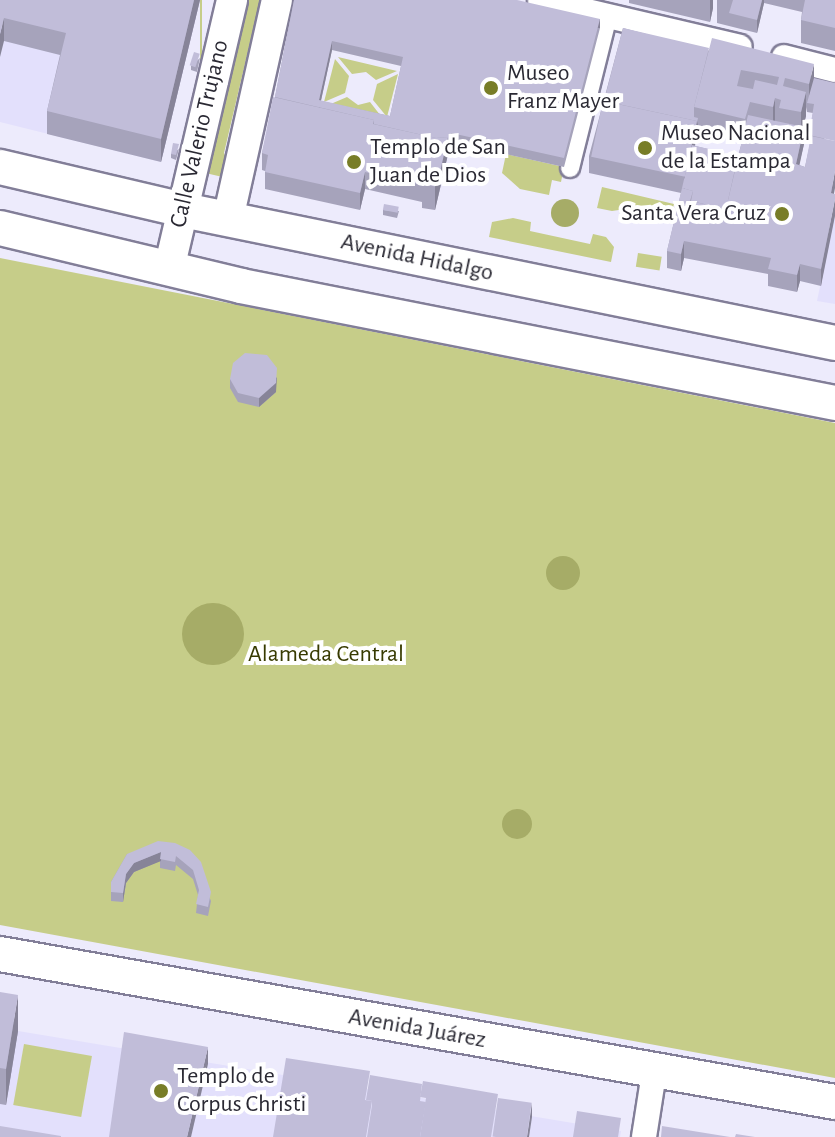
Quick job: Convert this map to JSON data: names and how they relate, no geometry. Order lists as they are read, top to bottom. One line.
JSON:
{"streets":{"main road":["Avenida Hidalgo","Avenida Juárez"],"street":["Calle Valerio Trujano"]},"crossings":[["Calle Valerio Trujano","Avenida Hidalgo"]],"parks":["Alameda Central"],"places":["Museo Franz Mayer","Museo Nacional de la Estampa","Templo de San Juan de Dios","Santa Vera Cruz","Templo de Corpus Christi"]}
